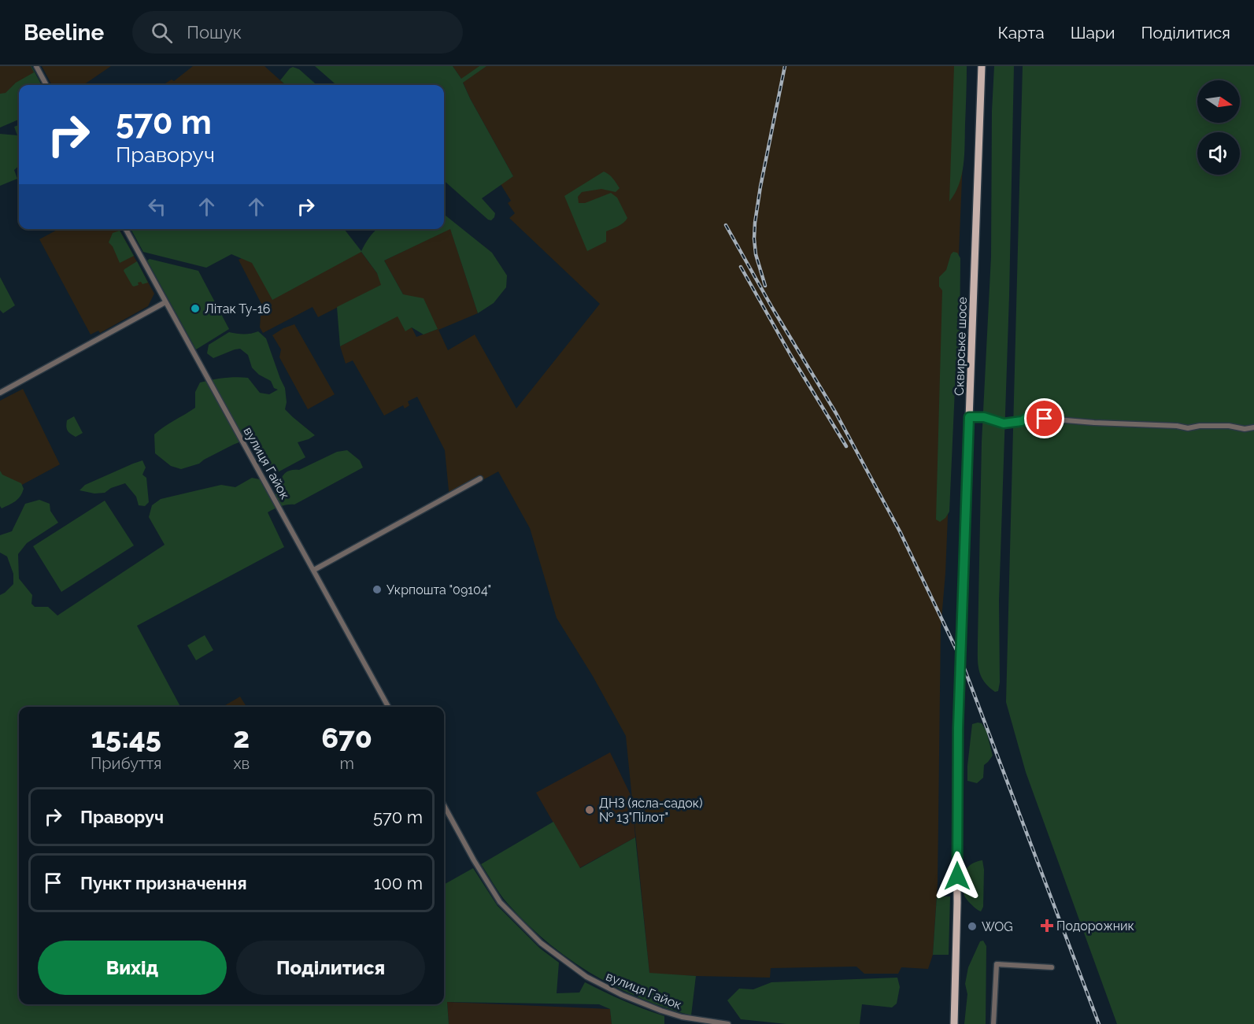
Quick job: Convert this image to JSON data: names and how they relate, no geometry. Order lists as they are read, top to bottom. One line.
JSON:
{"streets":{"main road":["Сквирське шосе"],"street":["вулиця Гайок"]},"places":{"other":["Літак Ту-16","Укрпошта \"09104\"","ДНЗ (ясла-садок) № 13\"Пілот\"","WOG"],"health":["Подорожник"]},"north":"right","page":{"header":"Beeline","search":"Пошук","nav":["Карта","Шари","Поділитися"],"turn":["570 m","Праворуч"],"eta":["15:45","Прибуття","2","хв","670","m"],"list":[{"name":"Праворуч","value":"570 m"},{"name":"Пункт призначення","value":"100 m"}],"buttons":["Вихід","Поділитися"]}}
